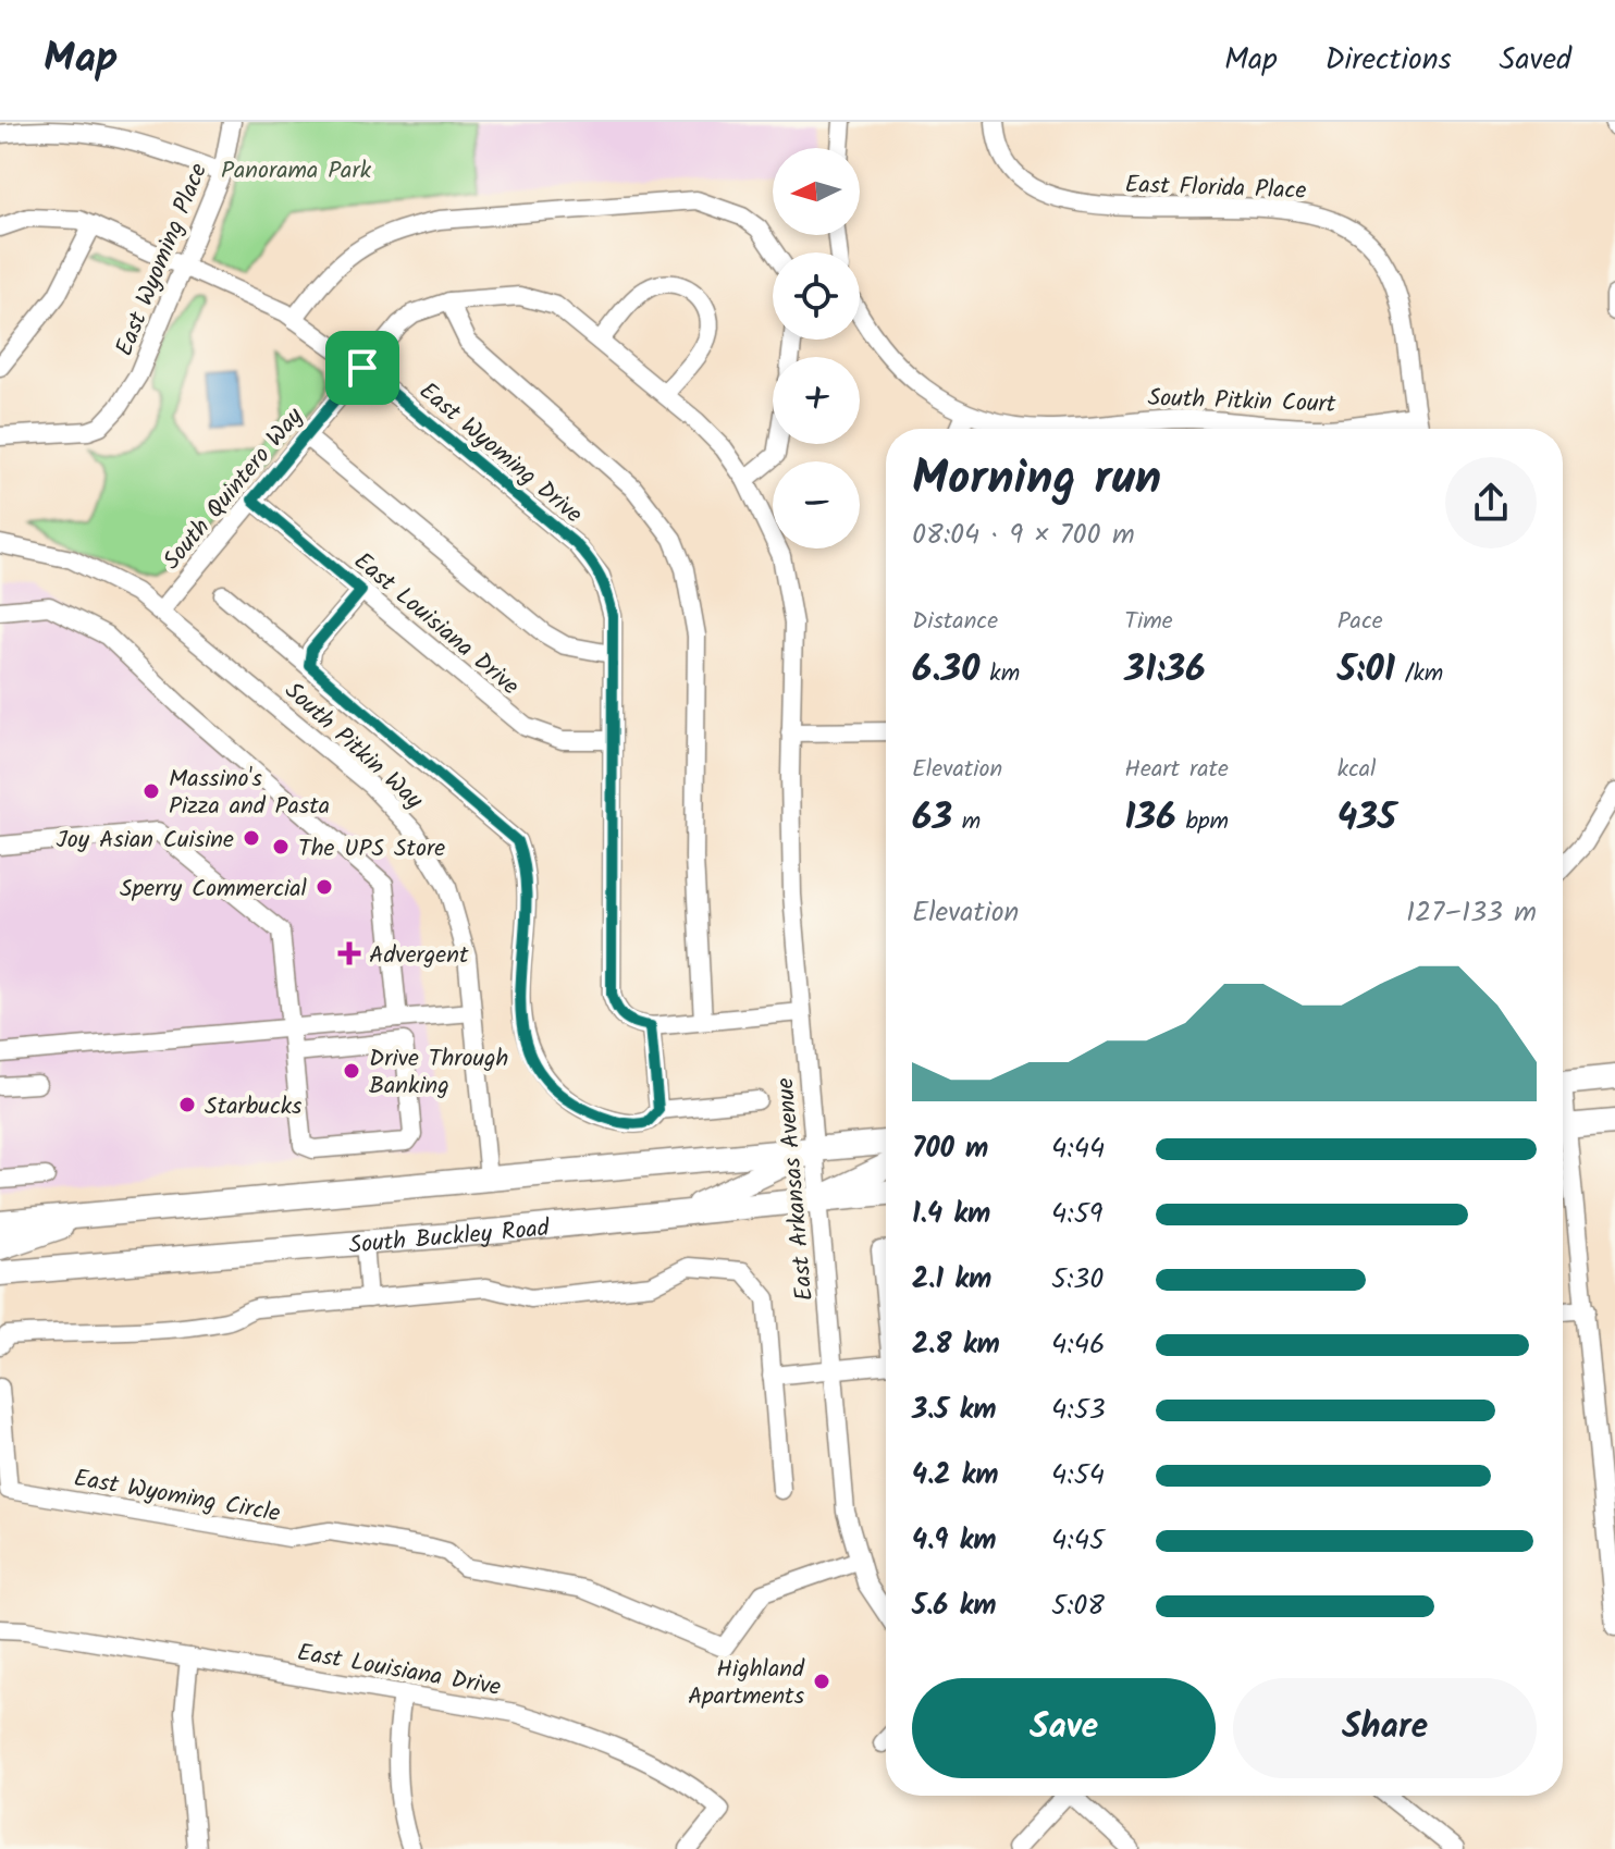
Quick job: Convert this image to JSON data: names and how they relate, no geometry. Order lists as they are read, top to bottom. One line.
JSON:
{"streets":{"main road":["South Buckley Road"],"street":["East Florida Place","East Wyoming Place","South Pitkin Court","East Wyoming Drive","South Quintero Way","East Louisiana Drive","South Pitkin Way","East Arkansas Avenue","East Wyoming Circle"]},"crossings":[["East Florida Place","South Pitkin Court"],["East Wyoming Place","East Wyoming Drive"],["East Wyoming Drive","South Quintero Way"],["East Wyoming Drive","East Louisiana Drive"],["South Quintero Way","East Louisiana Drive"],["South Quintero Way","South Pitkin Way"],["South Quintero Way","East Arkansas Avenue"],["East Arkansas Avenue","South Buckley Road"],["East Arkansas Avenue","East Wyoming Circle"]],"parks":["Panorama Park"],"places":{"other":["Massino's Pizza and Pasta","Joy Asian Cuisine","The UPS Store","Sperry Commercial","Drive Through Banking","Starbucks","Highland Apartments"],"health":["Advergent"]},"north":"left","page":{"header":"Map","nav":["Map","Directions","Saved"],"map_buttons":["+","−"],"heading":["Morning run","08:04 · 9 × 700 m"],"stats":[["Distance","6.30 km"],["Time","31:36"],["Pace","5:01 /km"],["Elevation","63 m"],["Heart rate","136 bpm"],["kcal","435"]],"chart":["Elevation","127–133 m"],"list":[{"name":"700 m","note":"4:44"},{"name":"1.4 km","note":"4:59"},{"name":"2.1 km","note":"5:30"},{"name":"2.8 km","note":"4:46"},{"name":"3.5 km","note":"4:53"},{"name":"4.2 km","note":"4:54"},{"name":"4.9 km","note":"4:45"},{"name":"5.6 km","note":"5:08"}],"buttons":["Save","Share"]}}
